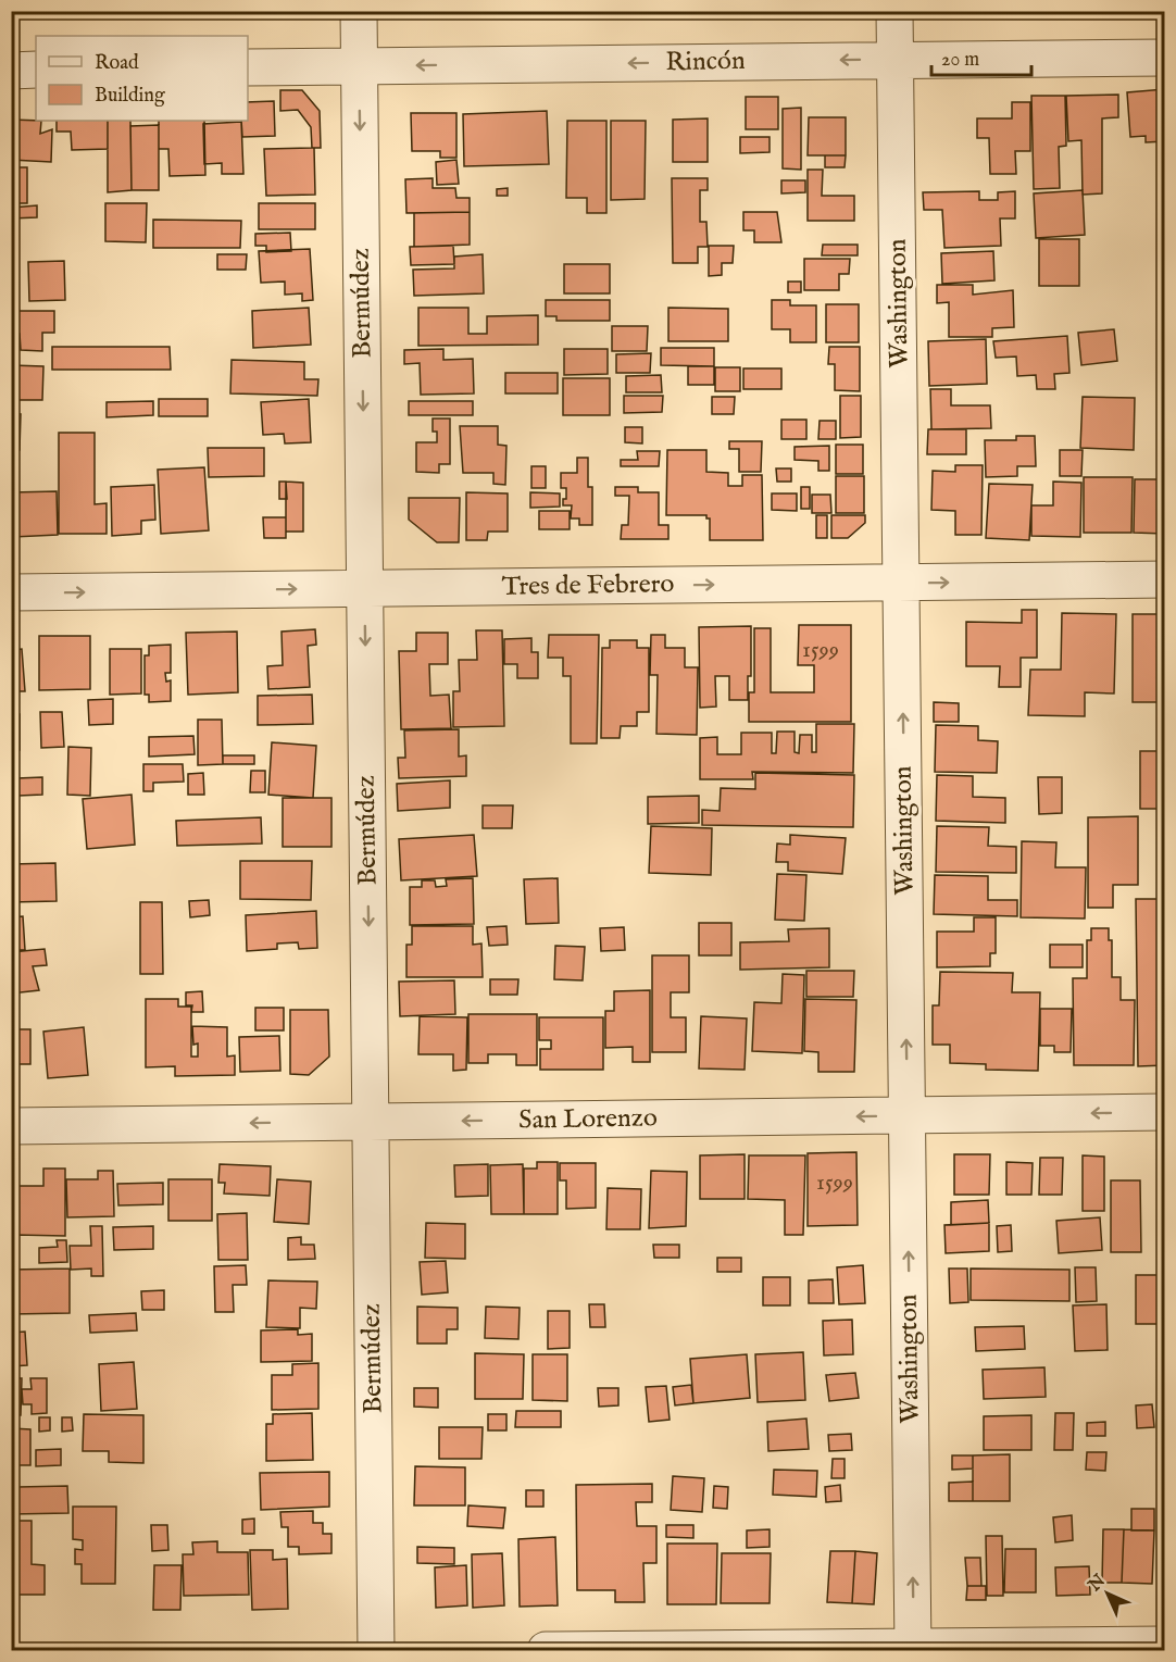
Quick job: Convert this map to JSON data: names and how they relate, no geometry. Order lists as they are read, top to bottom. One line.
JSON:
{"streets":{"street":["Rincón","Bermúdez","Washington","Tres de Febrero","San Lorenzo"]},"crossings":[["Rincón","Bermúdez"],["Rincón","Washington"],["Bermúdez","Tres de Febrero"],["Bermúdez","San Lorenzo"],["Washington","Tres de Febrero"],["Washington","San Lorenzo"]],"one_way":["Rincón","Bermúdez","Washington","Tres de Febrero","San Lorenzo"],"house_numbers":["1599","1599"],"legend":["Road","Building"],"scale_bar":"20 m","north":"top left"}
